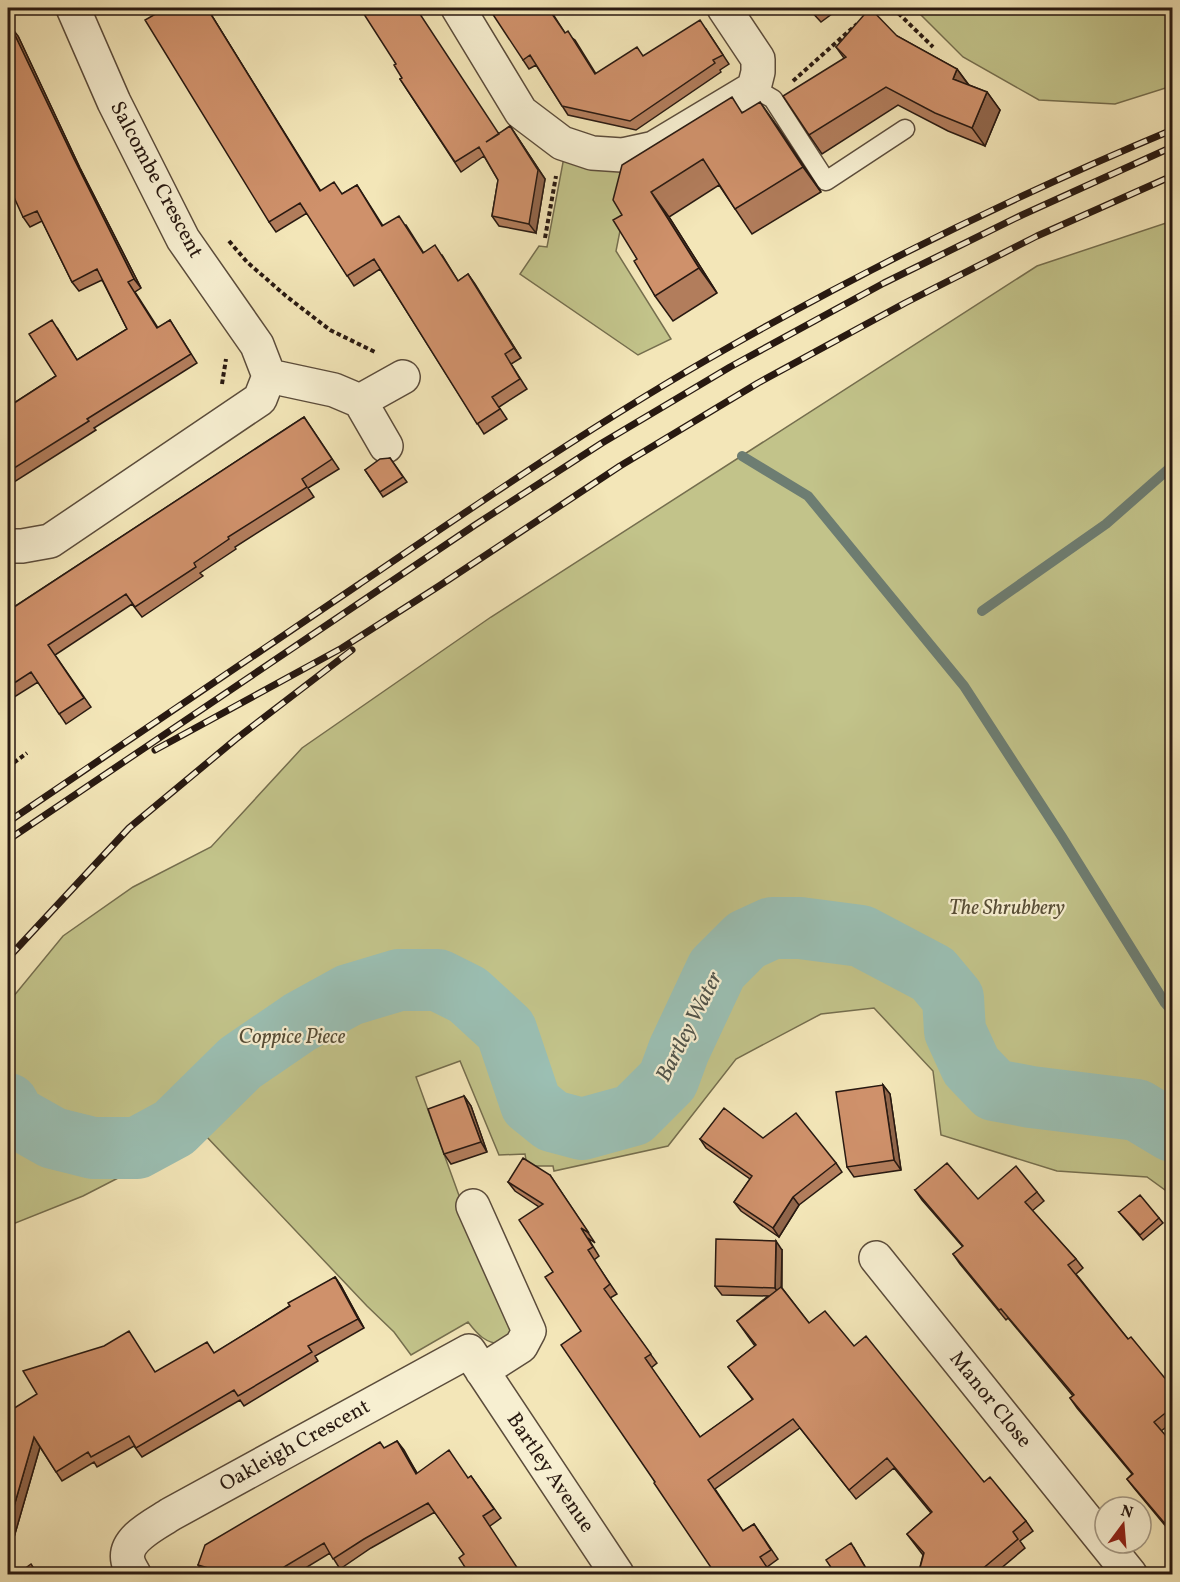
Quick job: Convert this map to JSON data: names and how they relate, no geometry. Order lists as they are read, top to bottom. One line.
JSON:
{"streets":{"street":["Salcombe Crescent","Manor Close","Oakleigh Crescent","Bartley Avenue"]},"crossings":[["Oakleigh Crescent","Bartley Avenue"]],"water":["Bartley Water"],"parks":["The Shrubbery","Coppice Piece"],"north":"top"}
